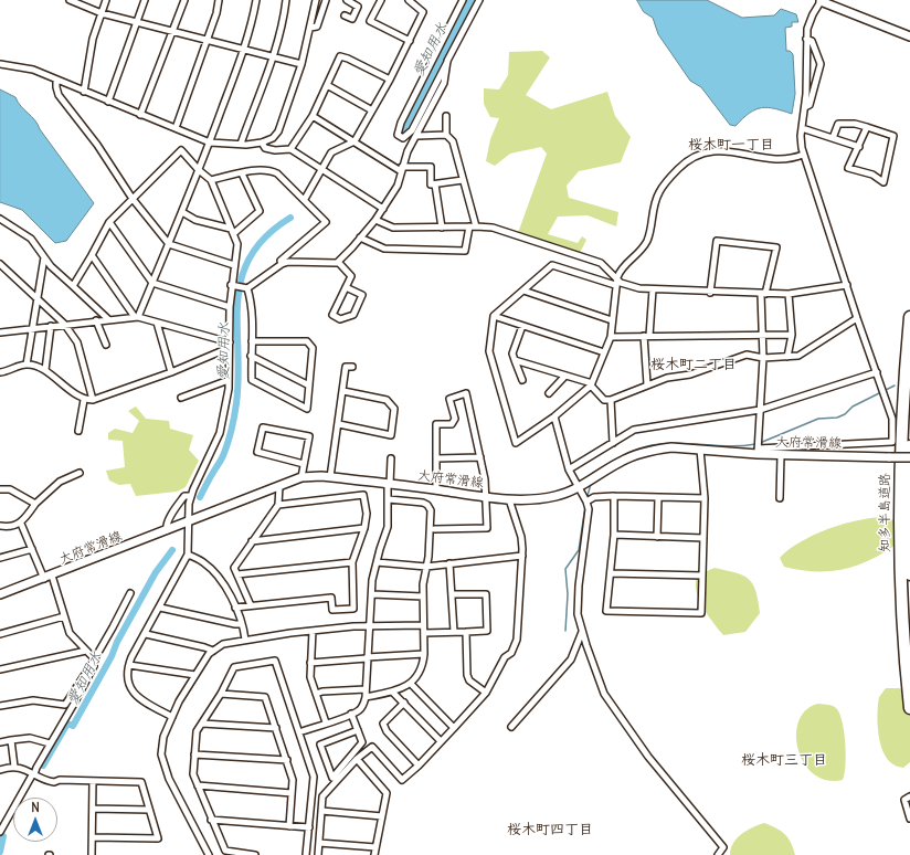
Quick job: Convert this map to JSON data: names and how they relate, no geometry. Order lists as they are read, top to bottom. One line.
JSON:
{"streets":{"highway":["知多半島道路"],"main road":["大府常滑線"]},"districts":["桜木町一丁目","桜木町二丁目","桜木町三丁目","桜木町四丁目"],"water":["愛知用水"],"north":"top"}
